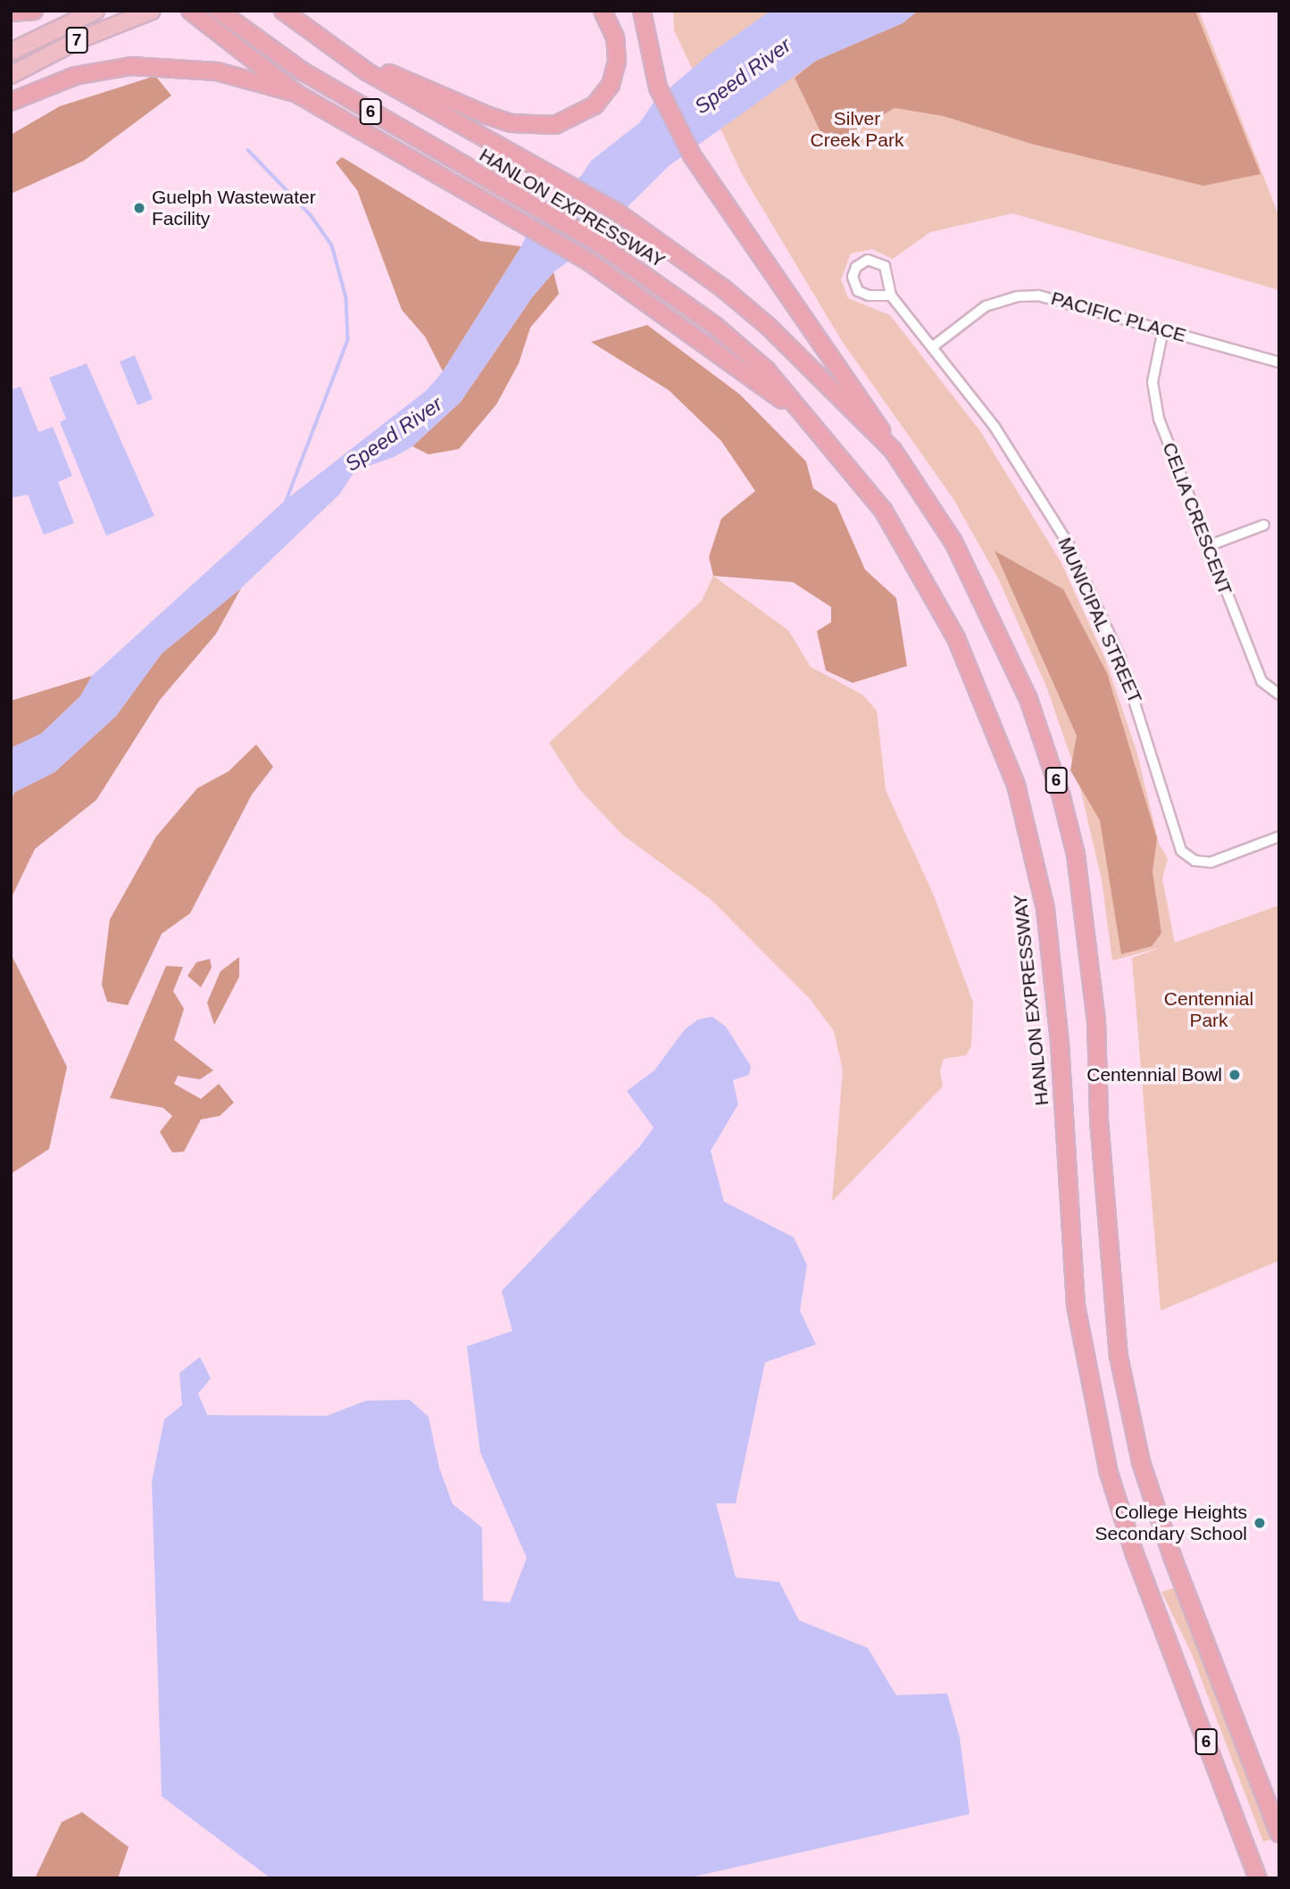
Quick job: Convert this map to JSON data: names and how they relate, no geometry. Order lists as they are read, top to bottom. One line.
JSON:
{"streets":{"highway":["6","HANLON EXPRESSWAY"],"main road":["7"],"street":["PACIFIC PLACE","CELIA CRESCENT","MUNICIPAL STREET"]},"crossings":[["PACIFIC PLACE","CELIA CRESCENT"],["PACIFIC PLACE","MUNICIPAL STREET"]],"water":["Speed River"],"parks":["Silver Creek Park","Centennial Park"],"places":["Guelph Wastewater Facility","Centennial Bowl","College Heights Secondary School"]}
